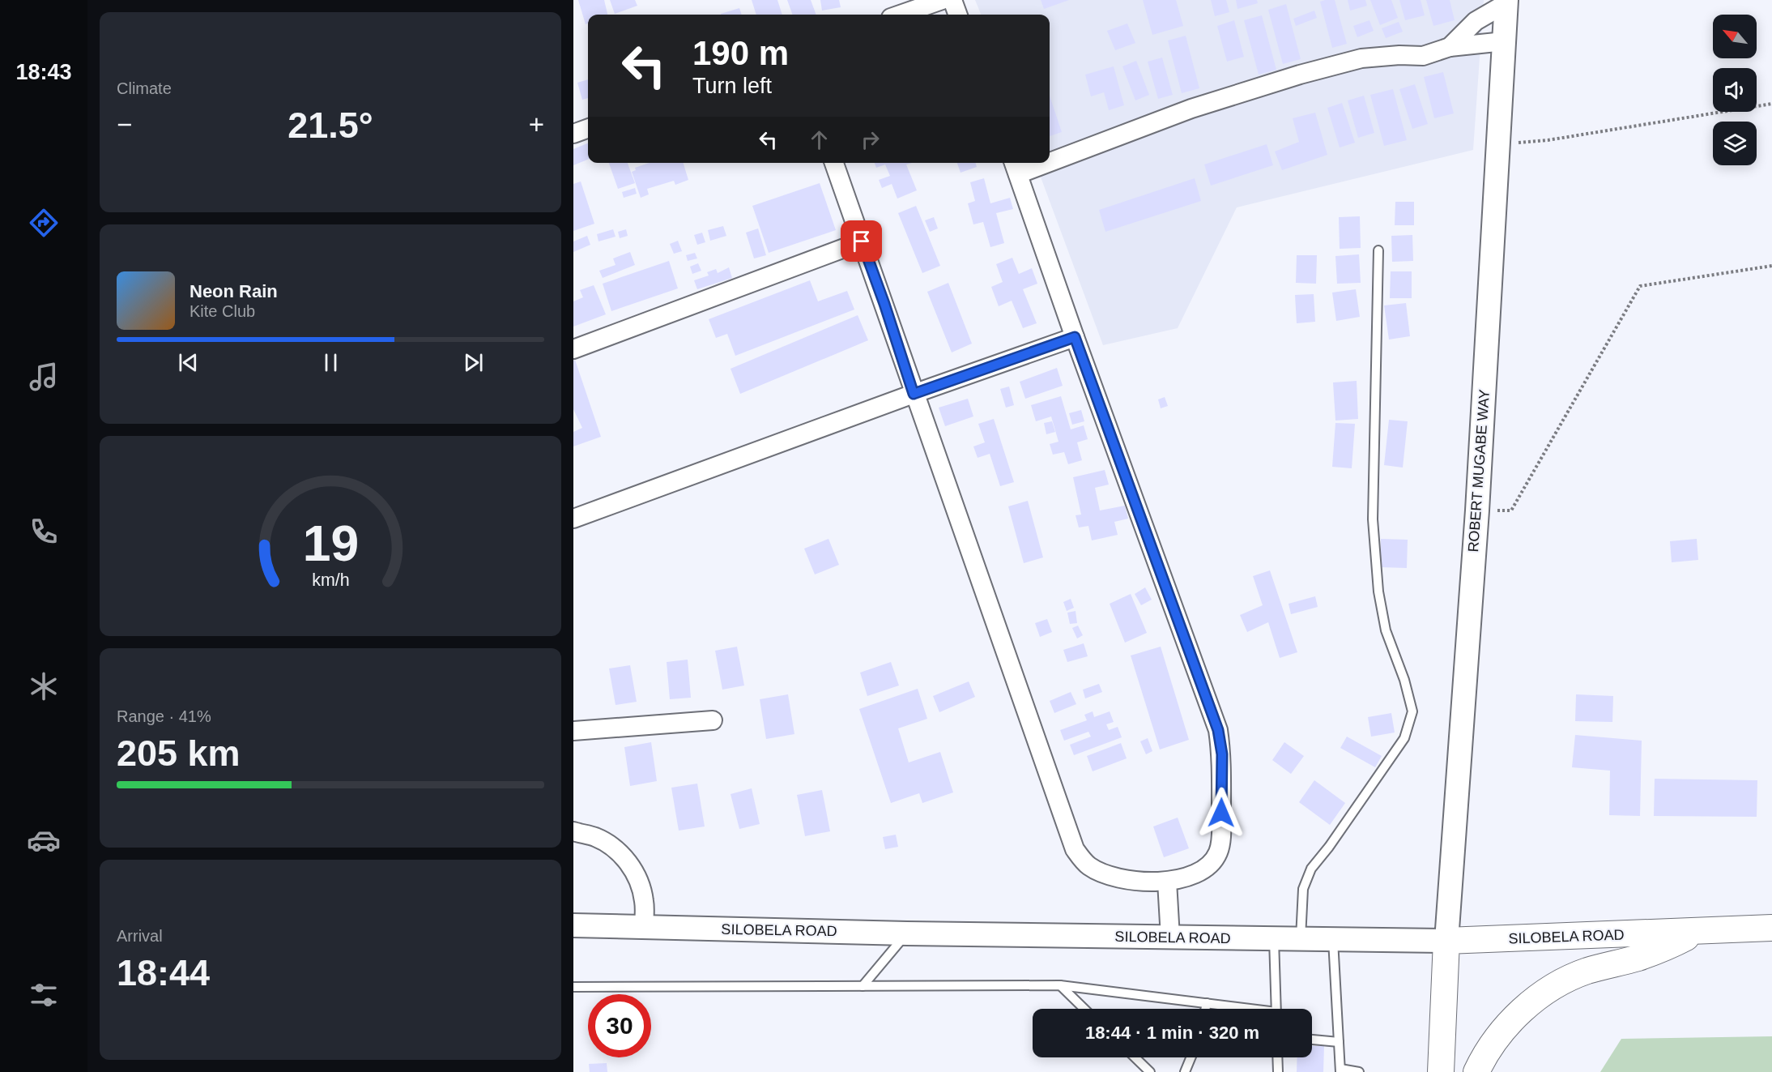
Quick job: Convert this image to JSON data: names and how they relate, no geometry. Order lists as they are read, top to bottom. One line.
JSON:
{"streets":{"main road":["SILOBELA ROAD"],"street":["ROBERT MUGABE WAY"]},"crossings":[["ROBERT MUGABE WAY","SILOBELA ROAD"]],"north":"top left","page":{"tabs":"18:43","tile":["Climate",["Range · 41%","205 km"],["Arrival","18:44"]],"turn":["190 m","Turn left"],"heat":["−","21.5°","+"],"song":["Neon Rain","Kite Club"],"limit":"30","trip":"18:44 · 1 min · 320 m","gauge":["19","km/h"]}}
